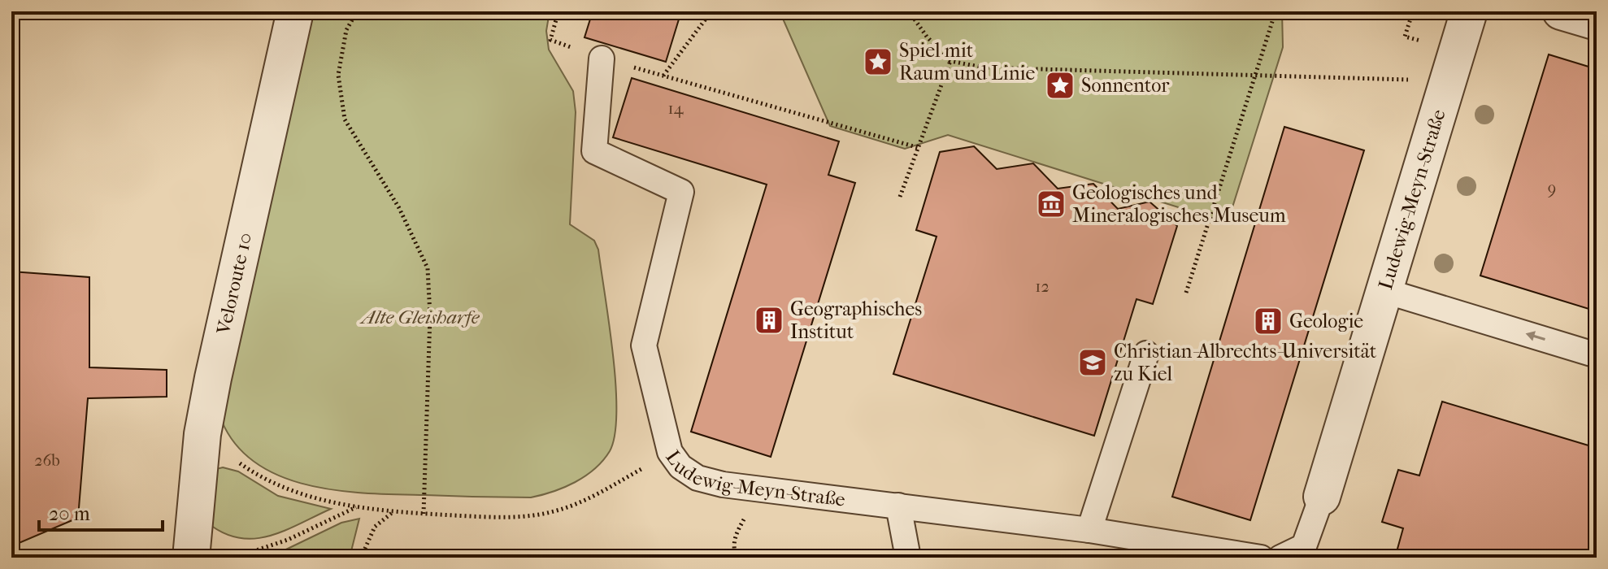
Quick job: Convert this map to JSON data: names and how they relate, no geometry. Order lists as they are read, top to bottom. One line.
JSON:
{"streets":{"street":["Ludewig-Meyn-Straße","Veloroute 10"]},"parks":["Alte Gleisharfe"],"places":{"place":["Spiel mit Raum und Linie","Sonnentor"],"museum":["Geologisches und Mineralogisches Museum"],"building":["Geographisches Institut","Geologie"],"school or university":["Christian-Albrechts-Universität zu Kiel"]},"house_numbers":["14","9","12","26b"],"scale_bar":"20 m"}
